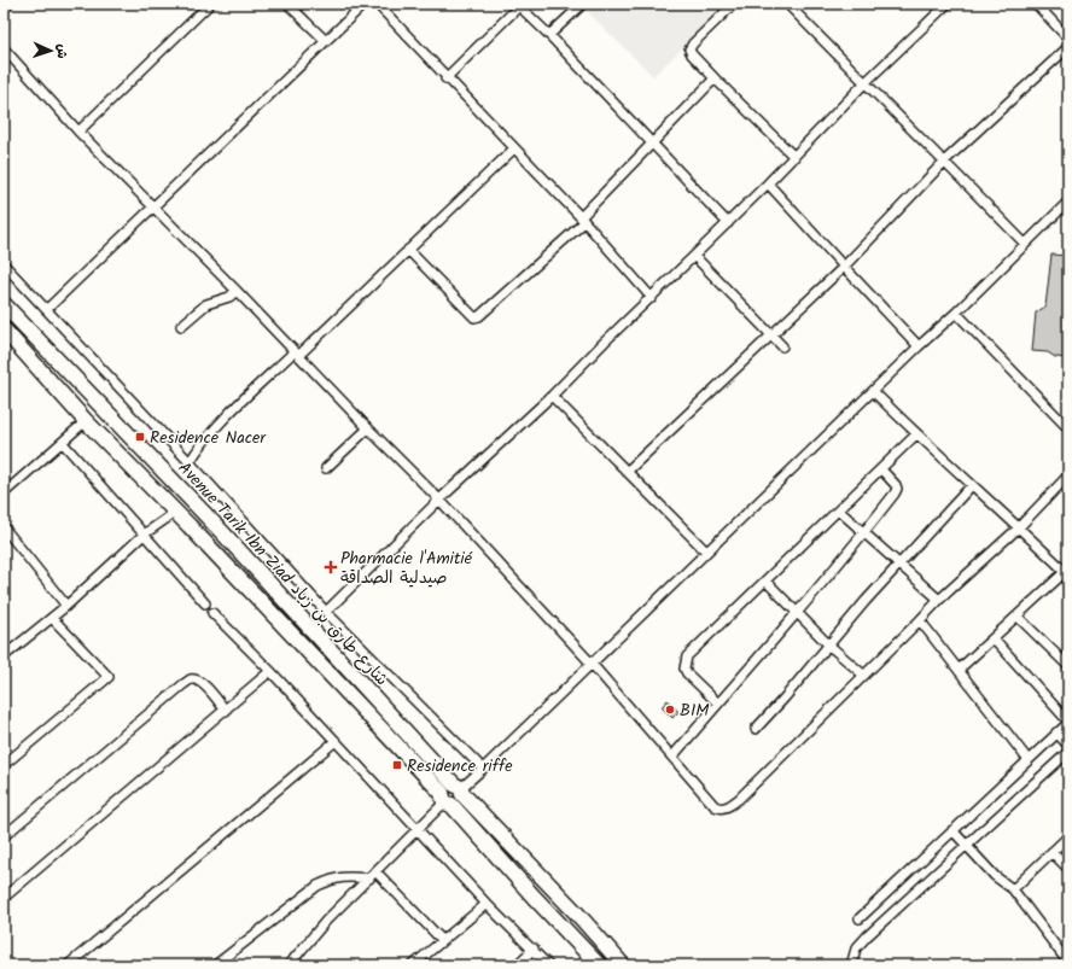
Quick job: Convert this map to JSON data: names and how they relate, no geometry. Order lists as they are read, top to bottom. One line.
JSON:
{"streets":{"main road":["Avenue Tarik Ibn Ziad شارع طارق بن زياد"]},"places":{"transit":["Residence Nacer","Residence riffe"],"health":["Pharmacie l'Amitié صيدلية الصداقة"],"other":["BIM"]},"north":"right"}
